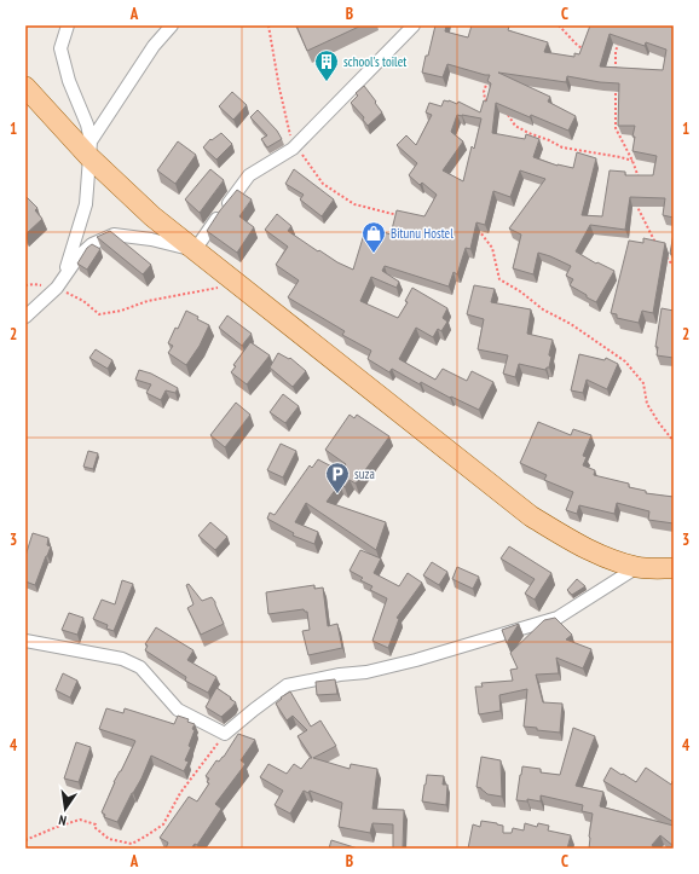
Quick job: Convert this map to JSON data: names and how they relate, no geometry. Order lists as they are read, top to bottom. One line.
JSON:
{"places":{"building":["school's toilet"],"shop":["Bitunu Hostel"],"parking":["suza"]},"north":"bottom","grid":{"columns":["A","B","C"],"rows":["1","2","3","4"]}}
